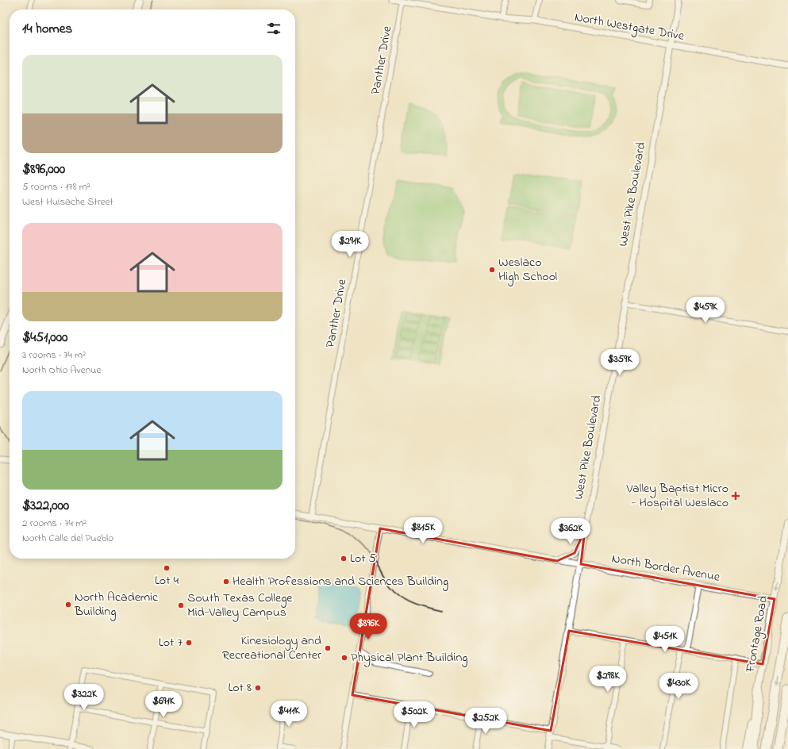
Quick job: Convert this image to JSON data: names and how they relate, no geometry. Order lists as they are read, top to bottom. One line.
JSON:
{"streets":{"main road":["Frontage Road"],"street":["North Westgate Drive","Panther Drive","West Pike Boulevard","North Border Avenue"]},"crossings":[["North Westgate Drive","Panther Drive"],["North Westgate Drive","West Pike Boulevard"],["Panther Drive","North Border Avenue"],["West Pike Boulevard","North Border Avenue"],["North Border Avenue","Frontage Road"]],"places":{"other":["Weslaco High School","Lot 5","Lot 4","Health Professions and Sciences Building","North Academic Building","South Texas College Mid-Valley Campus","Lot 7","Kinesiology and Recreational Center","Physical Plant Building","Lot 8"],"health":["Valley Baptist Micro - Hospital Weslaco"]},"page":{"heading":"14 homes","list":[{"name":"$896,000","note":"5 rooms · 178 m² · West Huisache Street"},{"name":"$451,000","note":"3 rooms · 74 m² · North Ohio Avenue"},{"name":"$322,000","note":"2 rooms · 74 m² · North Calle del Pueblo"}],"price":["$291K","$459K","$359K","$815K","$362K","$896K","$451K","$298K","$430K","$322K","$691K","$411K","$502K","$252K"]}}
